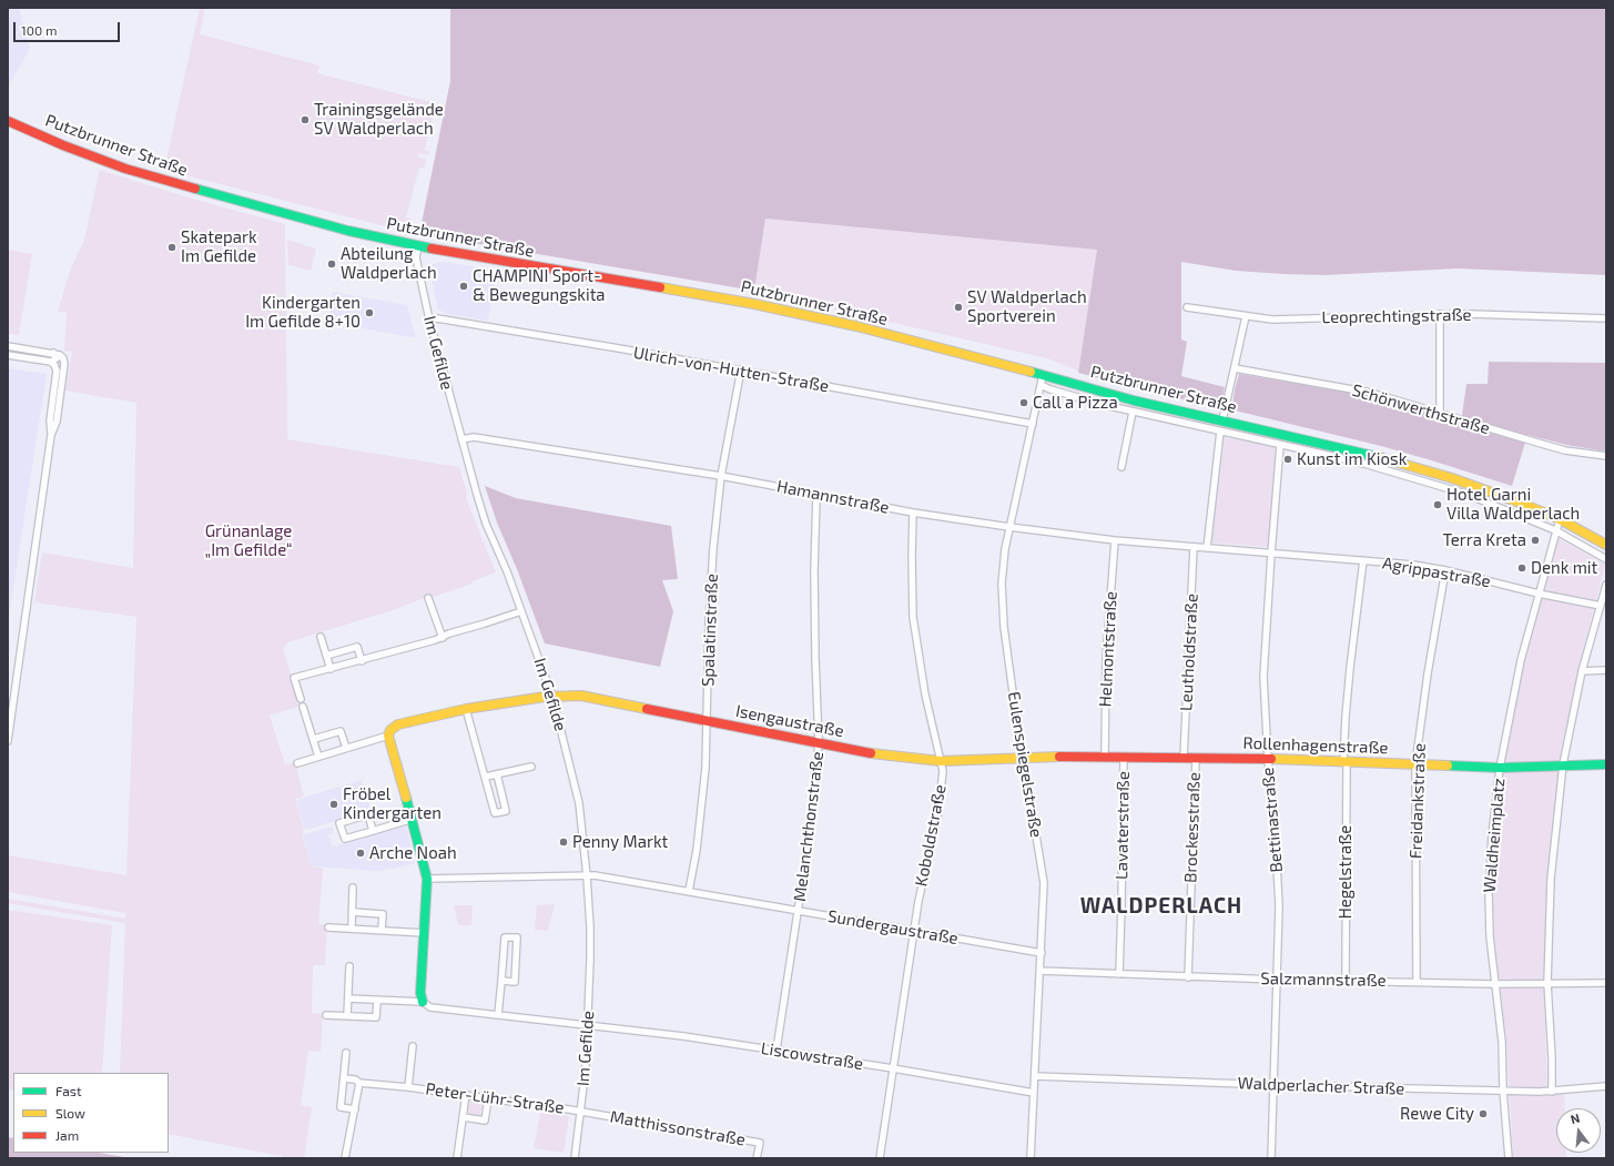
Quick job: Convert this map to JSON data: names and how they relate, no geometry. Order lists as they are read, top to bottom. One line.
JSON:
{"streets":{"main road":["Putzbrunner Straße","Isengaustraße","Rollenhagenstraße"],"street":["Leoprechtingstraße","Im Gefilde","Ulrich-von-Hutten-Straße","Schönwerthstraße","Hamannstraße","Agrippastraße","Spalatinstraße","Helmontstraße","Leutholdstraße","Eulenspiegelstraße","Freidankstraße","Bettinastraße","Lavaterstraße","Melanchthonstraße","Brockesstraße","Koboldstraße","Waldheimplatz","Hegelstraße","Sundergaustraße","Salzmannstraße","Liscowstraße","Waldperlacher Straße","Peter-Lühr-Straße","Matthissonstraße"]},"crossings":[["Putzbrunner Straße","Im Gefilde"],["Putzbrunner Straße","Eulenspiegelstraße"],["Putzbrunner Straße","Bettinastraße"],["Putzbrunner Straße","Waldheimplatz"],["Im Gefilde","Ulrich-von-Hutten-Straße"],["Im Gefilde","Hamannstraße"],["Im Gefilde","Isengaustraße"],["Im Gefilde","Sundergaustraße"],["Im Gefilde","Liscowstraße"],["Im Gefilde","Peter-Lühr-Straße"],["Im Gefilde","Matthissonstraße"],["Ulrich-von-Hutten-Straße","Spalatinstraße"],["Ulrich-von-Hutten-Straße","Eulenspiegelstraße"],["Hamannstraße","Agrippastraße"],["Hamannstraße","Spalatinstraße"],["Hamannstraße","Helmontstraße"],["Hamannstraße","Leutholdstraße"],["Hamannstraße","Eulenspiegelstraße"],["Hamannstraße","Melanchthonstraße"],["Hamannstraße","Koboldstraße"],["Agrippastraße","Freidankstraße"],["Agrippastraße","Bettinastraße"],["Agrippastraße","Waldheimplatz"],["Agrippastraße","Hegelstraße"],["Spalatinstraße","Isengaustraße"],["Spalatinstraße","Sundergaustraße"],["Helmontstraße","Rollenhagenstraße"],["Leutholdstraße","Rollenhagenstraße"],["Isengaustraße","Rollenhagenstraße"],["Isengaustraße","Eulenspiegelstraße"],["Isengaustraße","Melanchthonstraße"],["Isengaustraße","Koboldstraße"],["Rollenhagenstraße","Eulenspiegelstraße"],["Rollenhagenstraße","Freidankstraße"],["Rollenhagenstraße","Bettinastraße"],["Rollenhagenstraße","Lavaterstraße"],["Rollenhagenstraße","Brockesstraße"],["Rollenhagenstraße","Waldheimplatz"],["Rollenhagenstraße","Hegelstraße"],["Eulenspiegelstraße","Sundergaustraße"],["Eulenspiegelstraße","Salzmannstraße"],["Eulenspiegelstraße","Liscowstraße"],["Eulenspiegelstraße","Waldperlacher Straße"],["Freidankstraße","Salzmannstraße"],["Bettinastraße","Salzmannstraße"],["Bettinastraße","Waldperlacher Straße"],["Lavaterstraße","Salzmannstraße"],["Melanchthonstraße","Sundergaustraße"],["Melanchthonstraße","Liscowstraße"],["Brockesstraße","Salzmannstraße"],["Koboldstraße","Sundergaustraße"],["Koboldstraße","Liscowstraße"],["Waldheimplatz","Salzmannstraße"],["Waldheimplatz","Waldperlacher Straße"],["Hegelstraße","Salzmannstraße"],["Peter-Lühr-Straße","Matthissonstraße"]],"districts":["WALDPERLACH"],"parks":["Grünanlage „Im Gefilde“"],"places":["Trainingsgelände SV Waldperlach","Skatepark Im Gefilde","Abteilung Waldperlach","CHAMPINI Sport- & Bewegungskita","SV Waldperlach Sportverein","Kindergarten Im Gefilde 8+10","Call a Pizza","Kunst im Kiosk","Hotel Garni Villa Waldperlach","Terra Kreta","Denk mit","Fröbel Kindergarten","Penny Markt","Arche Noah","Rewe City"],"legend":["Fast","Slow","Jam"],"scale_bar":"100 m","north":"top"}
